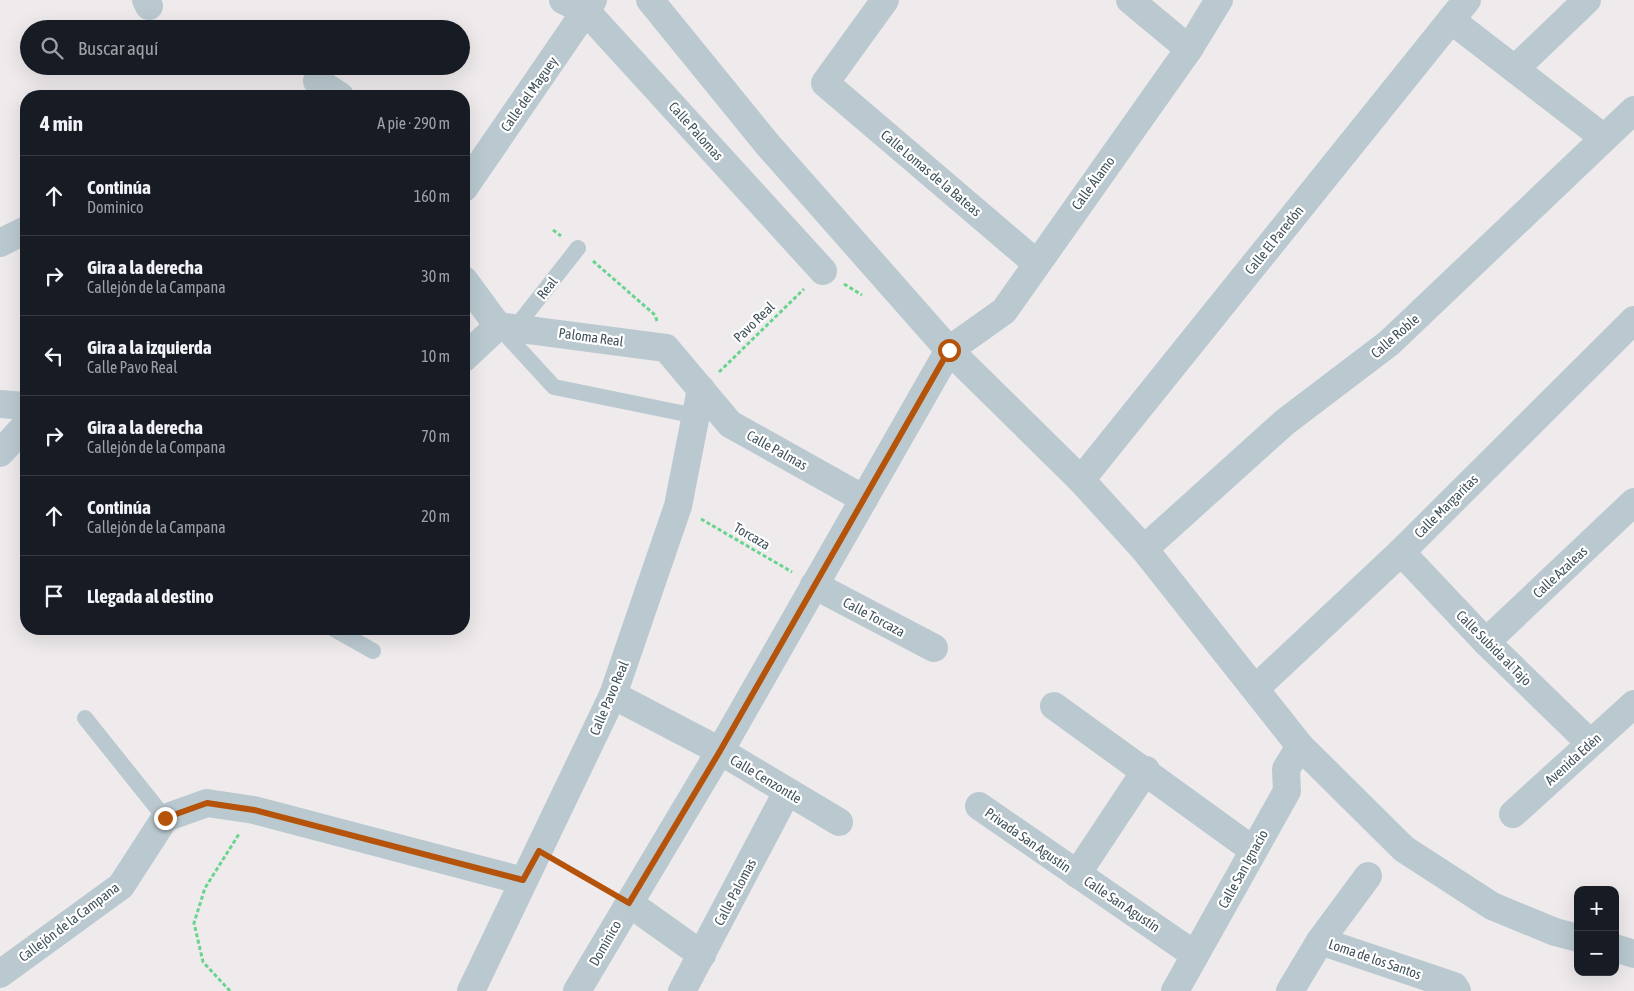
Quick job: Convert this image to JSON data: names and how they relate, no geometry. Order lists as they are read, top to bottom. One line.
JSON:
{"streets":{"street":["Calle del Maguey","Calle Palomas","Calle Lomas de la Bateas","Calle Álamo","Calle El Paredón","Calle Roble","Paloma Real","Calle Palmas","Calle Margaritas","Calle Azaleas","Calle Torcaza","Calle Subida al Tajo","Calle Pavo Real","Avenida Edén","Calle Cenzontle","Privada San Agustín","Calle San Ignacio","Calle San Agustín","Callejón de la Campana","Dominico","Loma de los Santos"],"lane":["Real"],"path":["Pavo Real","Torcaza"]},"crossings":[["Calle del Maguey","Calle Palomas"],["Calle Palomas","Pavo Real"],["Calle Palomas","Calle Cenzontle"],["Calle Lomas de la Bateas","Calle Álamo"],["Calle Álamo","Dominico"],["Real","Paloma Real"],["Pavo Real","Calle Palmas"],["Pavo Real","Calle Pavo Real"],["Calle Palmas","Calle Pavo Real"],["Calle Palmas","Dominico"],["Calle Margaritas","Calle Subida al Tajo"],["Torcaza","Calle Torcaza"],["Torcaza","Calle Pavo Real"],["Torcaza","Dominico"],["Calle Azaleas","Calle Subida al Tajo"],["Calle Torcaza","Dominico"],["Calle Subida al Tajo","Avenida Edén"],["Calle Pavo Real","Calle Cenzontle"],["Calle Cenzontle","Dominico"],["Privada San Agustín","Calle San Agustín"],["Calle San Ignacio","Calle San Agustín"]],"page":{"search":"Buscar aquí","heading":["4 min","A pie · 290 m"],"list":[["Continúa","Dominico","160 m"],["Gira a la derecha","Callejón de la Campana","30 m"],["Gira a la izquierda","Calle Pavo Real","10 m"],["Gira a la derecha","Callejón de la Compana","70 m"],["Continúa","Callejón de la Campana","20 m"],"Llegada al destino"],"map_buttons":["+","−"]}}
